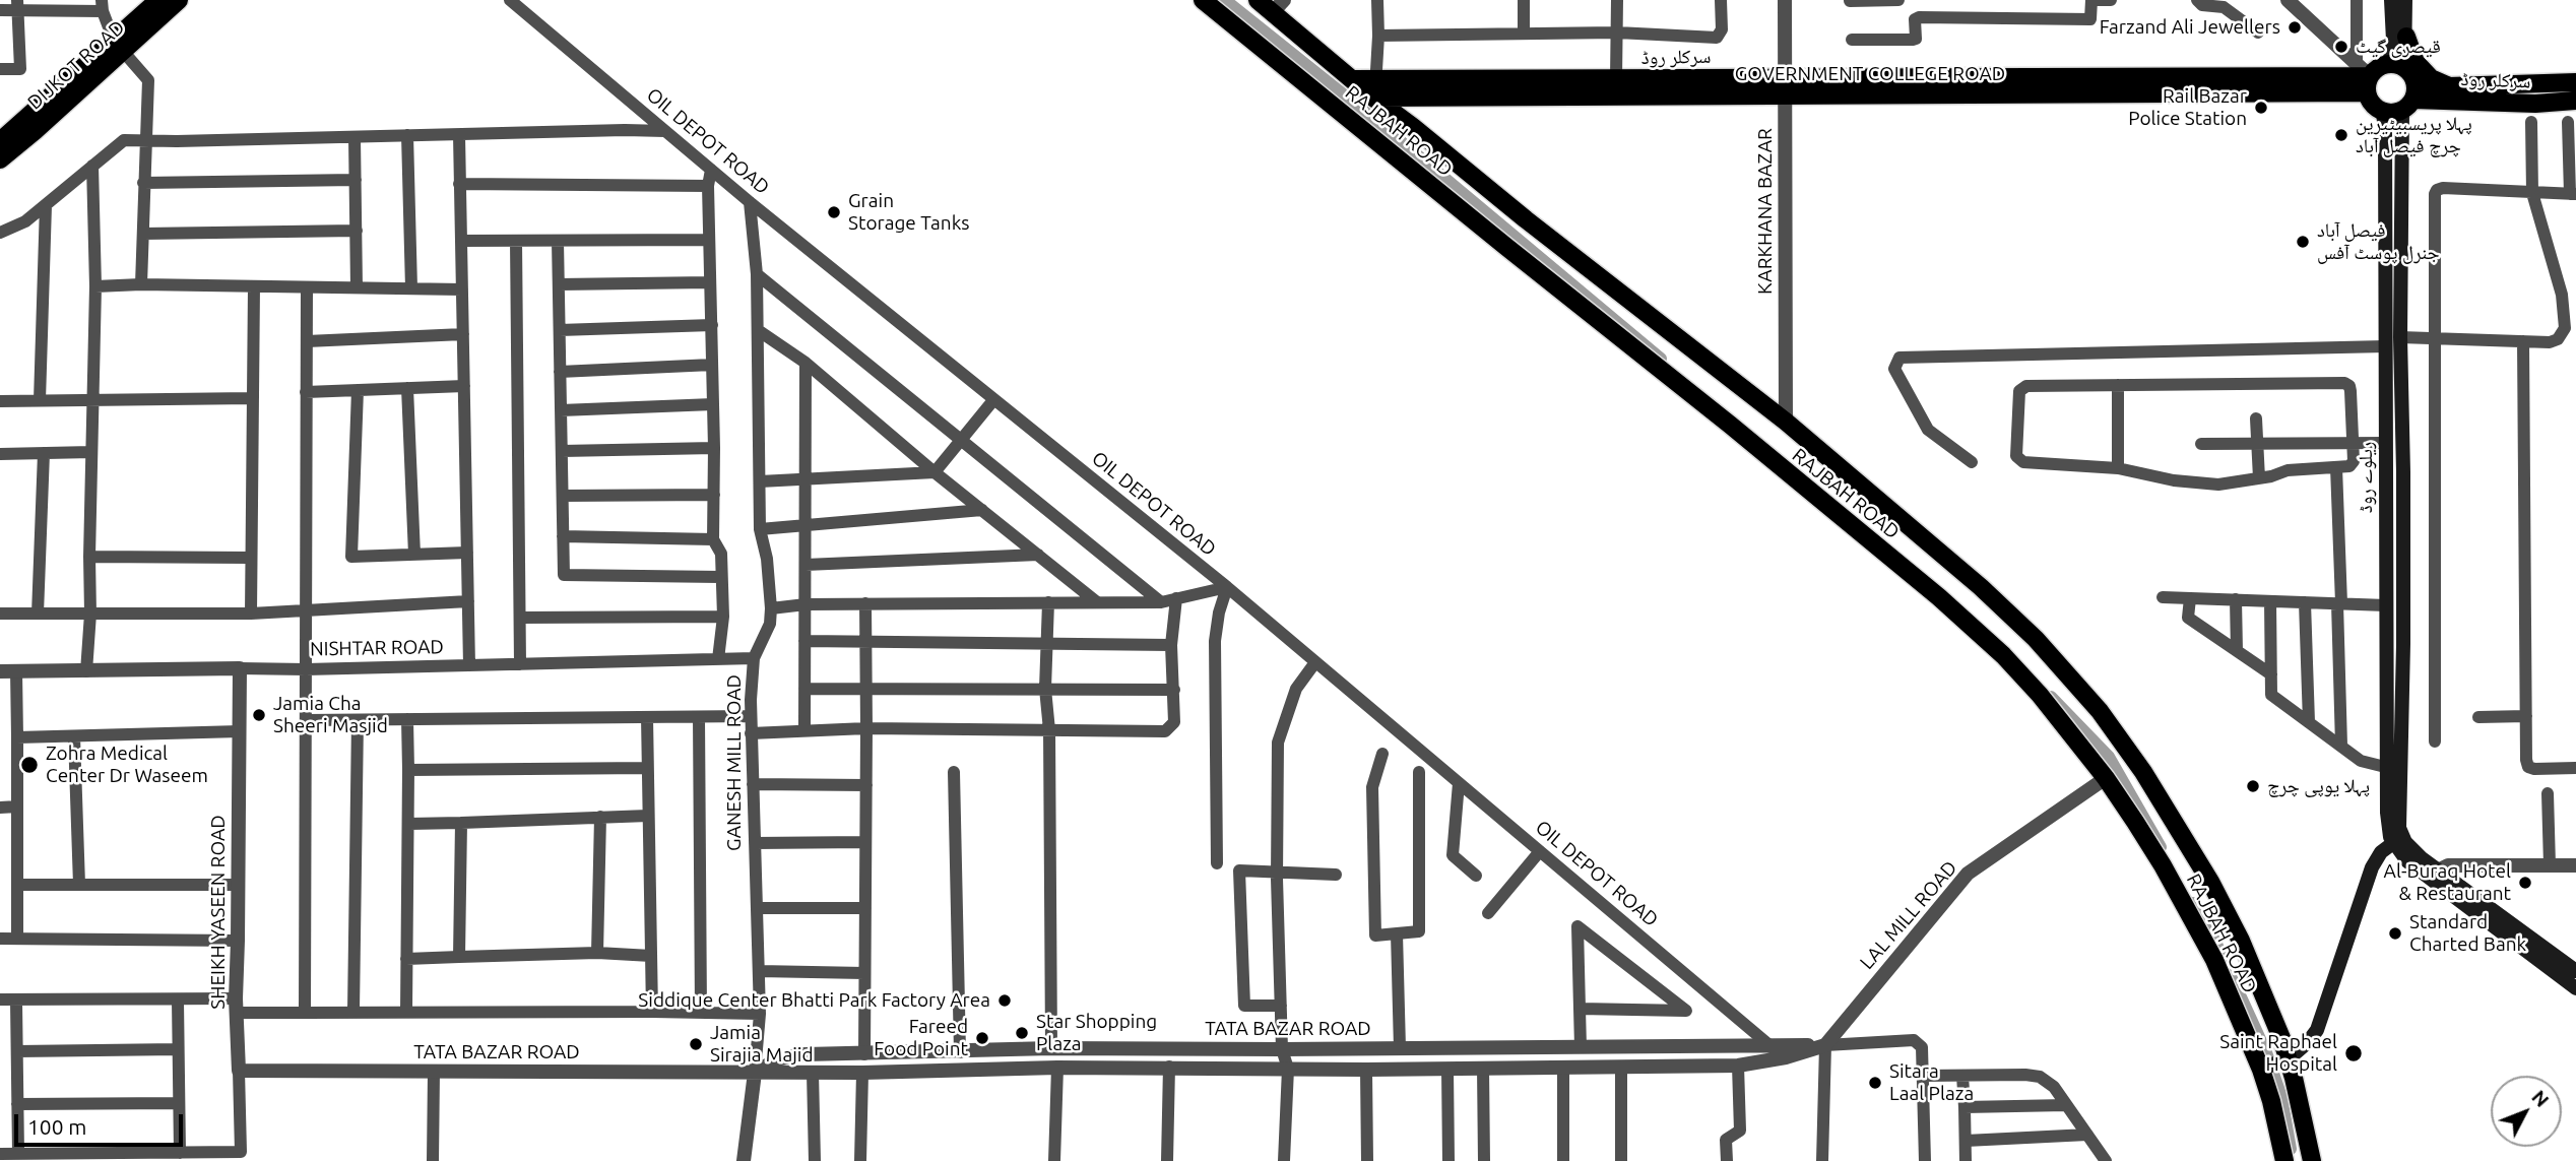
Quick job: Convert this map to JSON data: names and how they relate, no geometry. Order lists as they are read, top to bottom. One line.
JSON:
{"streets":{"main road":["سرکلر روڈ","DIJKOT ROAD","GOVERNMENT COLLEGE ROAD","RAJBAH ROAD","ریلوے روڈ"],"street":["OIL DEPOT ROAD","KARKHANA BAZAR","NISHTAR ROAD","GANESH MILL ROAD","SHEIKH YASEEN ROAD","LAL MILL ROAD","TATA BAZAR ROAD"]},"crossings":[["سرکلر روڈ","GOVERNMENT COLLEGE ROAD"],["سرکلر روڈ","RAJBAH ROAD"],["سرکلر روڈ","KARKHANA BAZAR"],["سرکلر روڈ","ریلوے روڈ"],["GOVERNMENT COLLEGE ROAD","RAJBAH ROAD"],["GOVERNMENT COLLEGE ROAD","KARKHANA BAZAR"],["GOVERNMENT COLLEGE ROAD","ریلوے روڈ"],["RAJBAH ROAD","KARKHANA BAZAR"],["RAJBAH ROAD","LAL MILL ROAD"],["OIL DEPOT ROAD","GANESH MILL ROAD"],["OIL DEPOT ROAD","TATA BAZAR ROAD"],["NISHTAR ROAD","GANESH MILL ROAD"],["NISHTAR ROAD","SHEIKH YASEEN ROAD"],["GANESH MILL ROAD","TATA BAZAR ROAD"],["SHEIKH YASEEN ROAD","TATA BAZAR ROAD"],["LAL MILL ROAD","TATA BAZAR ROAD"]],"places":["Farzand Ali Jewellers","قیصری گیٹ","Rail Bazar Police Station","پہلا پریسبیٹیرین چرچ فیصل آباد","Grain Storage Tanks","فیصل آباد جنرل پوسٹ آفس","Jamia Cha Sheeri Masjid","Zohra Medical Center Dr Waseem","پہلا یوپی چرچ","Al-Buraq Hotel & Restaurant","Standard Charted Bank","Siddique Center Bhatti Park Factory Area","Star Shopping Plaza","Fareed Food Point","Jamia Sirajia Majid","Saint Raphael Hospital","Sitara Laal Plaza"],"scale_bar":"100 m","north":"top right"}
